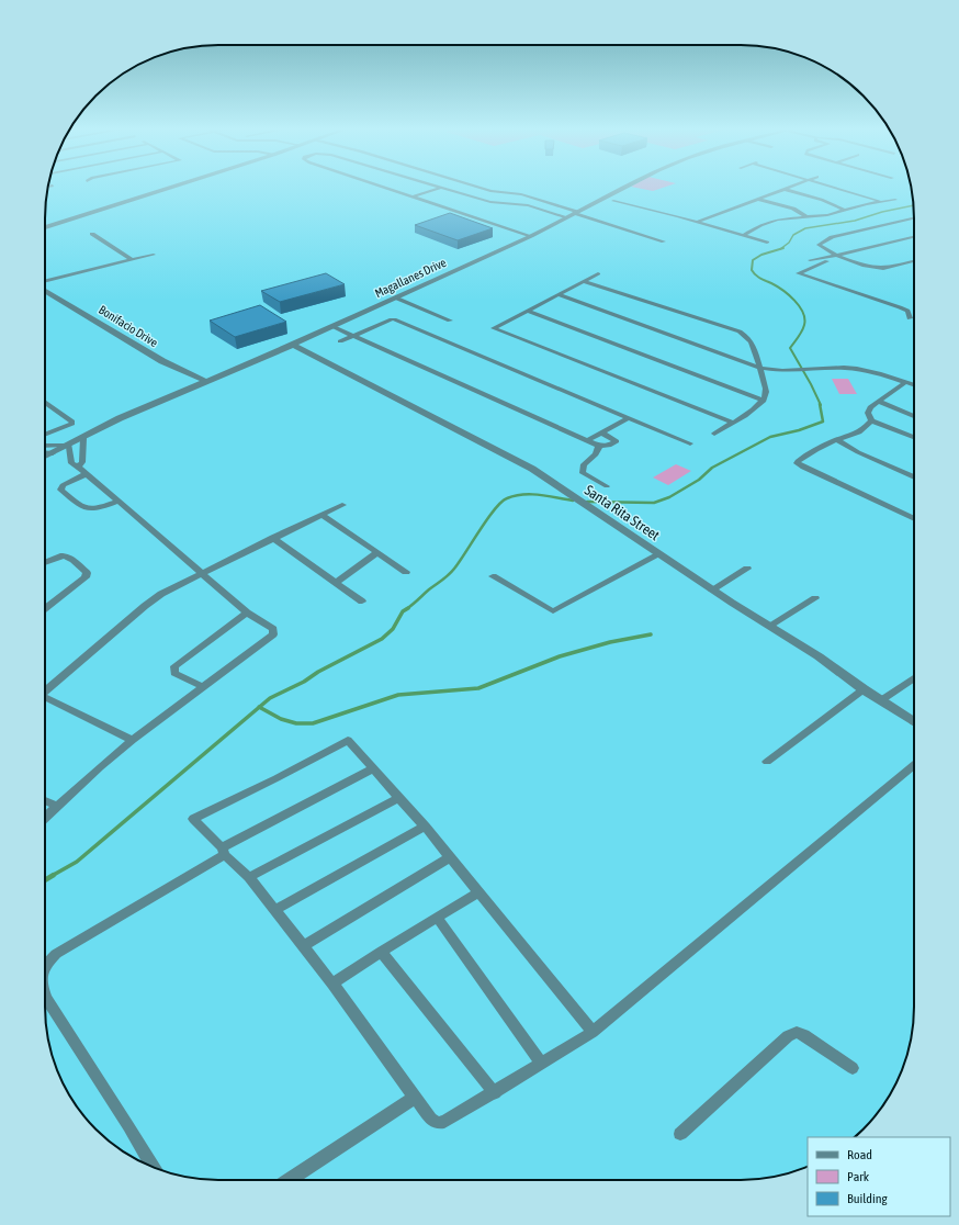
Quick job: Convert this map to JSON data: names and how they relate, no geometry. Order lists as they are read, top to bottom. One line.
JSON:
{"streets":{"street":["Magallanes Drive","Bonifacio Drive","Santa Rita Street"]},"crossings":[["Magallanes Drive","Bonifacio Drive"],["Magallanes Drive","Santa Rita Street"]],"legend":["Road","Park","Building"]}
